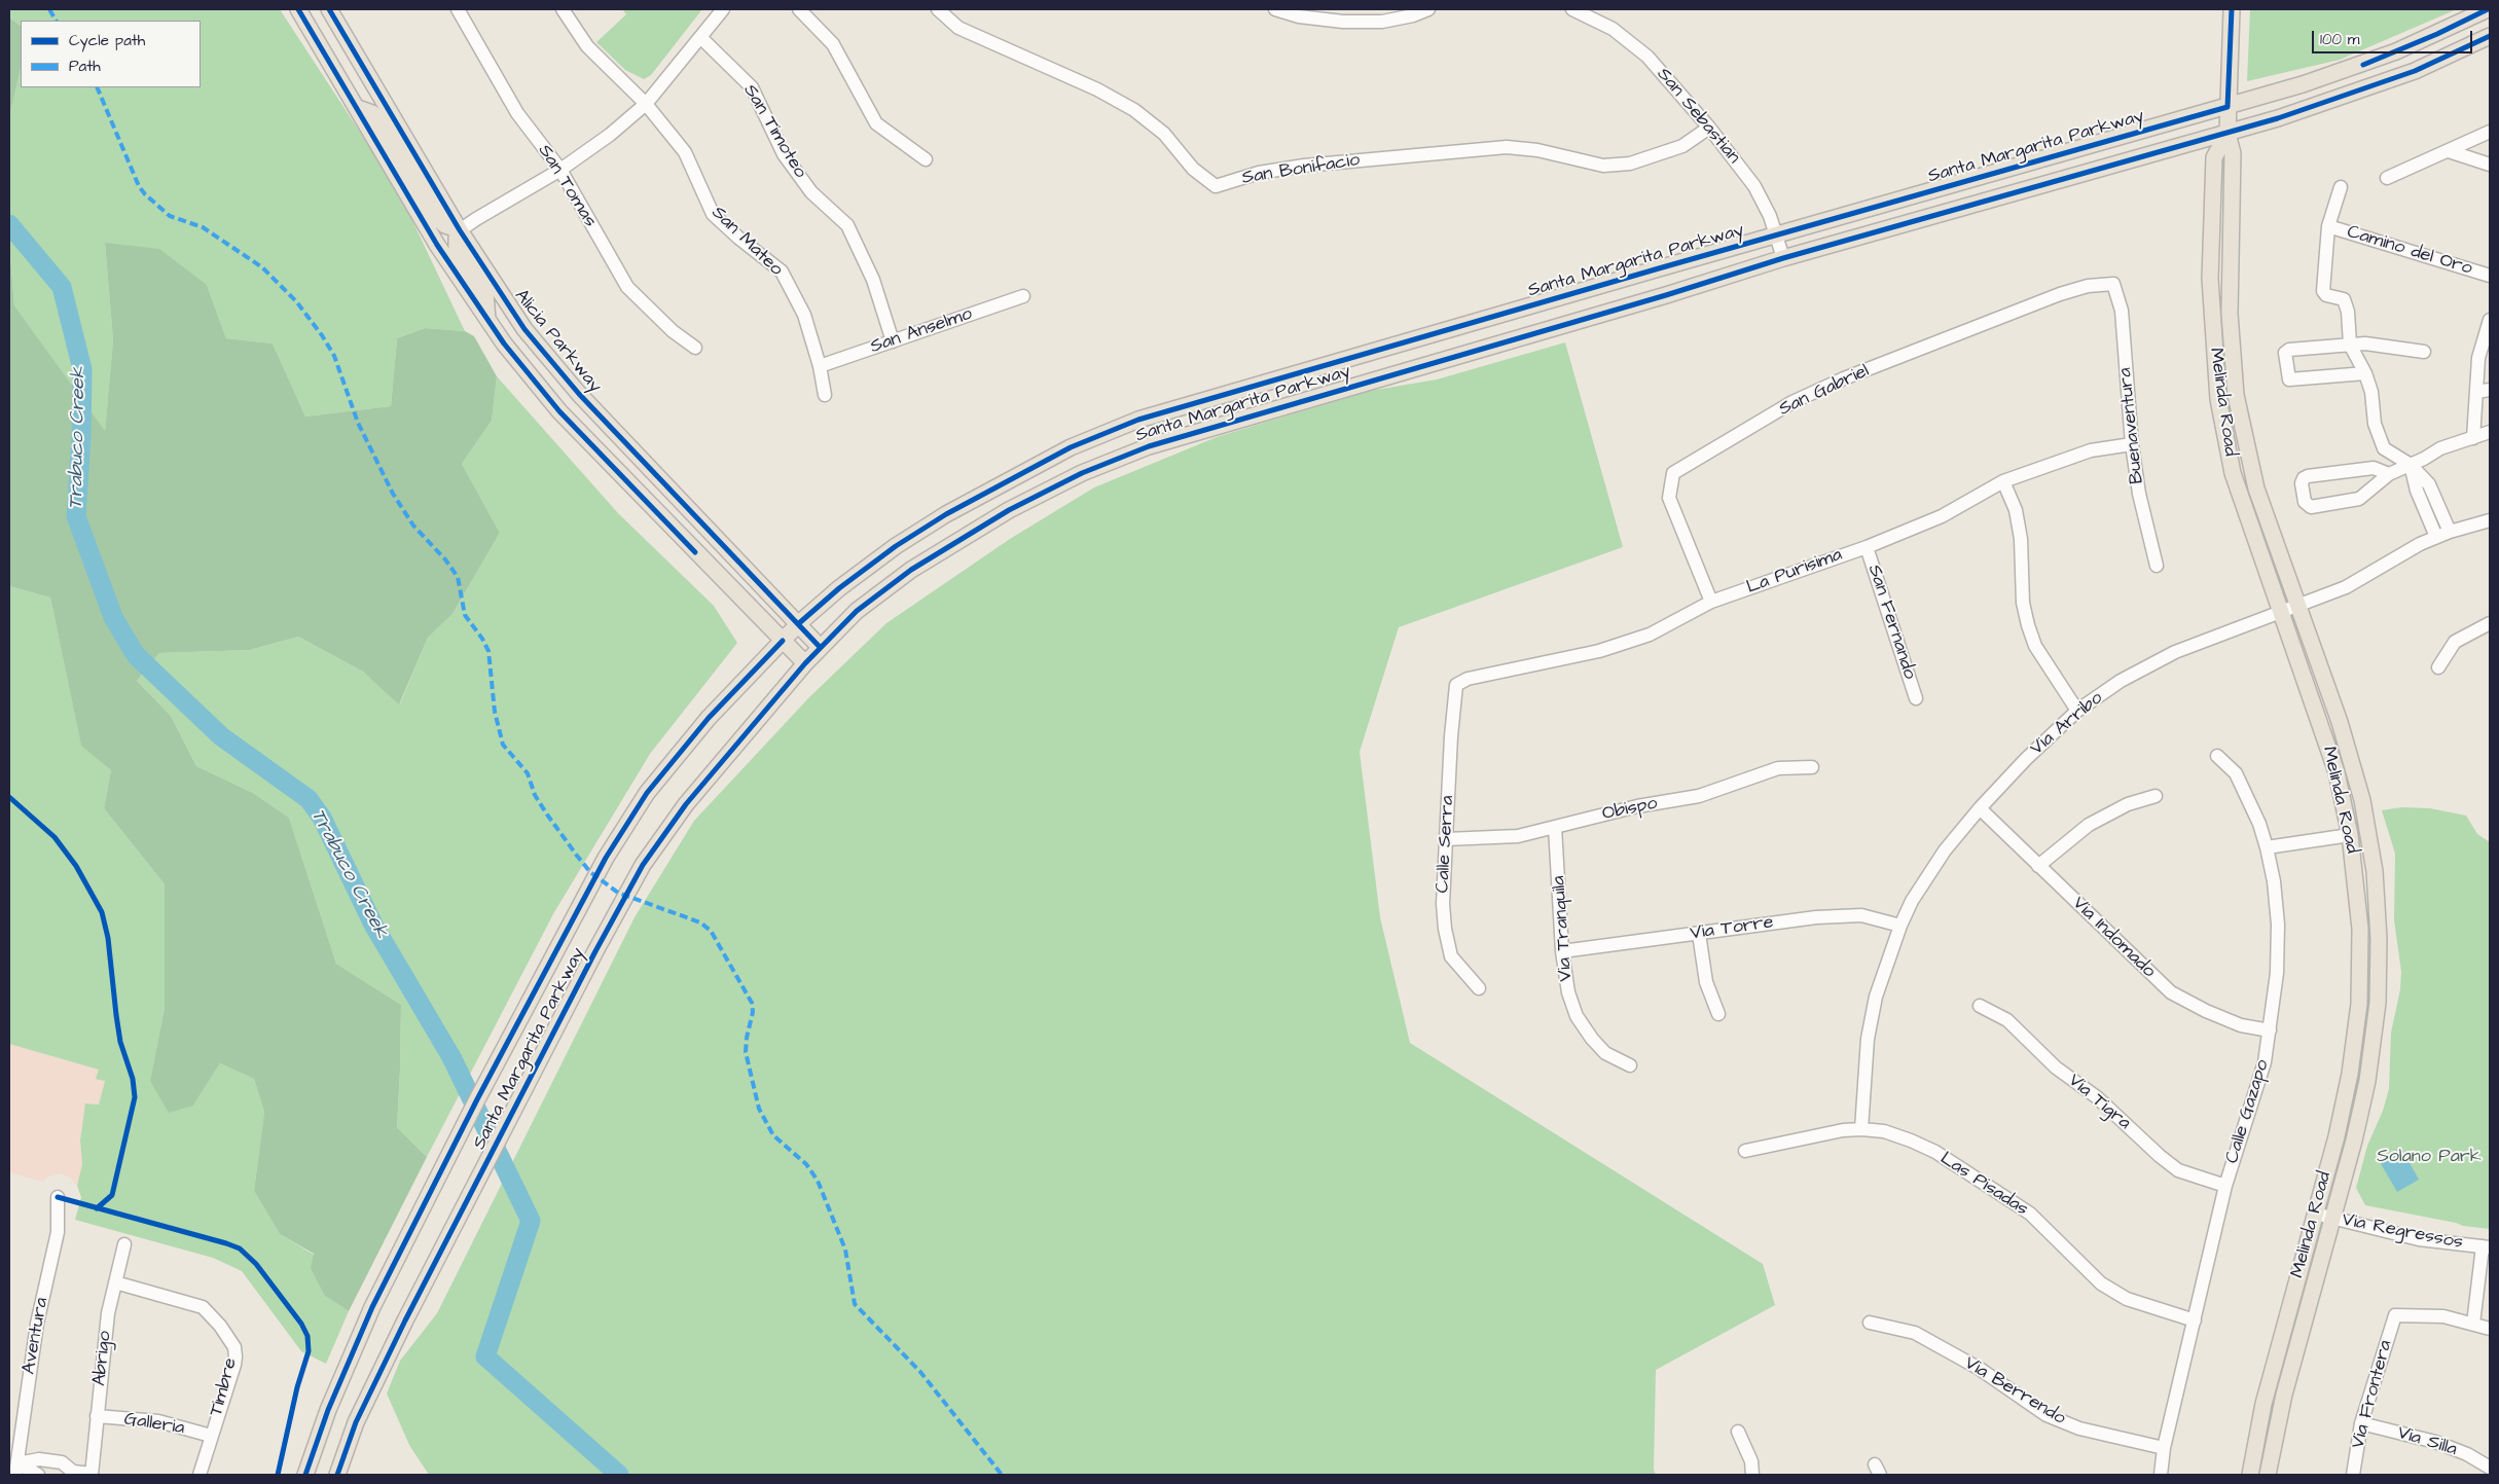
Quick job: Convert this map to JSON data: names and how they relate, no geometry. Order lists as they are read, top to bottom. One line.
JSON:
{"streets":{"main road":["Santa Margarita Parkway","Alicia Parkway","Melinda Road"],"street":["San Sebastian","San Timoteo","San Bonifacio","San Tomas","San Mateo","Camino del Oro","San Anselmo","San Gabriel","Buenaventura","La Purisima","San Fernando","Via Arribo","Obispo","Calle Serra","Via Tranquila","Via Torre","Via Indomado","Via Tigra","Calle Gazapo","Las Pisadas","Via Regressos","Aventura","Abrigo","Timbre","Via Berrendo","Via Frontera","Galleria","Via Silla"]},"crossings":[["San Sebastian","Santa Margarita Parkway"],["San Sebastian","San Bonifacio"],["San Timoteo","San Anselmo"],["Santa Margarita Parkway","Alicia Parkway"],["Santa Margarita Parkway","Melinda Road"],["San Mateo","San Anselmo"],["San Gabriel","Buenaventura"],["San Gabriel","La Purisima"],["Melinda Road","Via Arribo"],["Melinda Road","Via Regressos"],["Buenaventura","La Purisima"],["La Purisima","San Fernando"],["La Purisima","Calle Serra"],["Via Arribo","Via Torre"],["Via Arribo","Via Indomado"],["Via Arribo","Las Pisadas"],["Obispo","Calle Serra"],["Obispo","Via Tranquila"],["Via Tranquila","Via Torre"],["Via Indomado","Calle Gazapo"],["Via Tigra","Calle Gazapo"],["Calle Gazapo","Las Pisadas"],["Calle Gazapo","Via Berrendo"],["Abrigo","Timbre"],["Abrigo","Galleria"],["Timbre","Galleria"],["Via Frontera","Via Silla"]],"water":["Trabuco Creek"],"parks":["Solano Park"],"legend":["Cycle path","Path"],"scale_bar":"100 m"}
